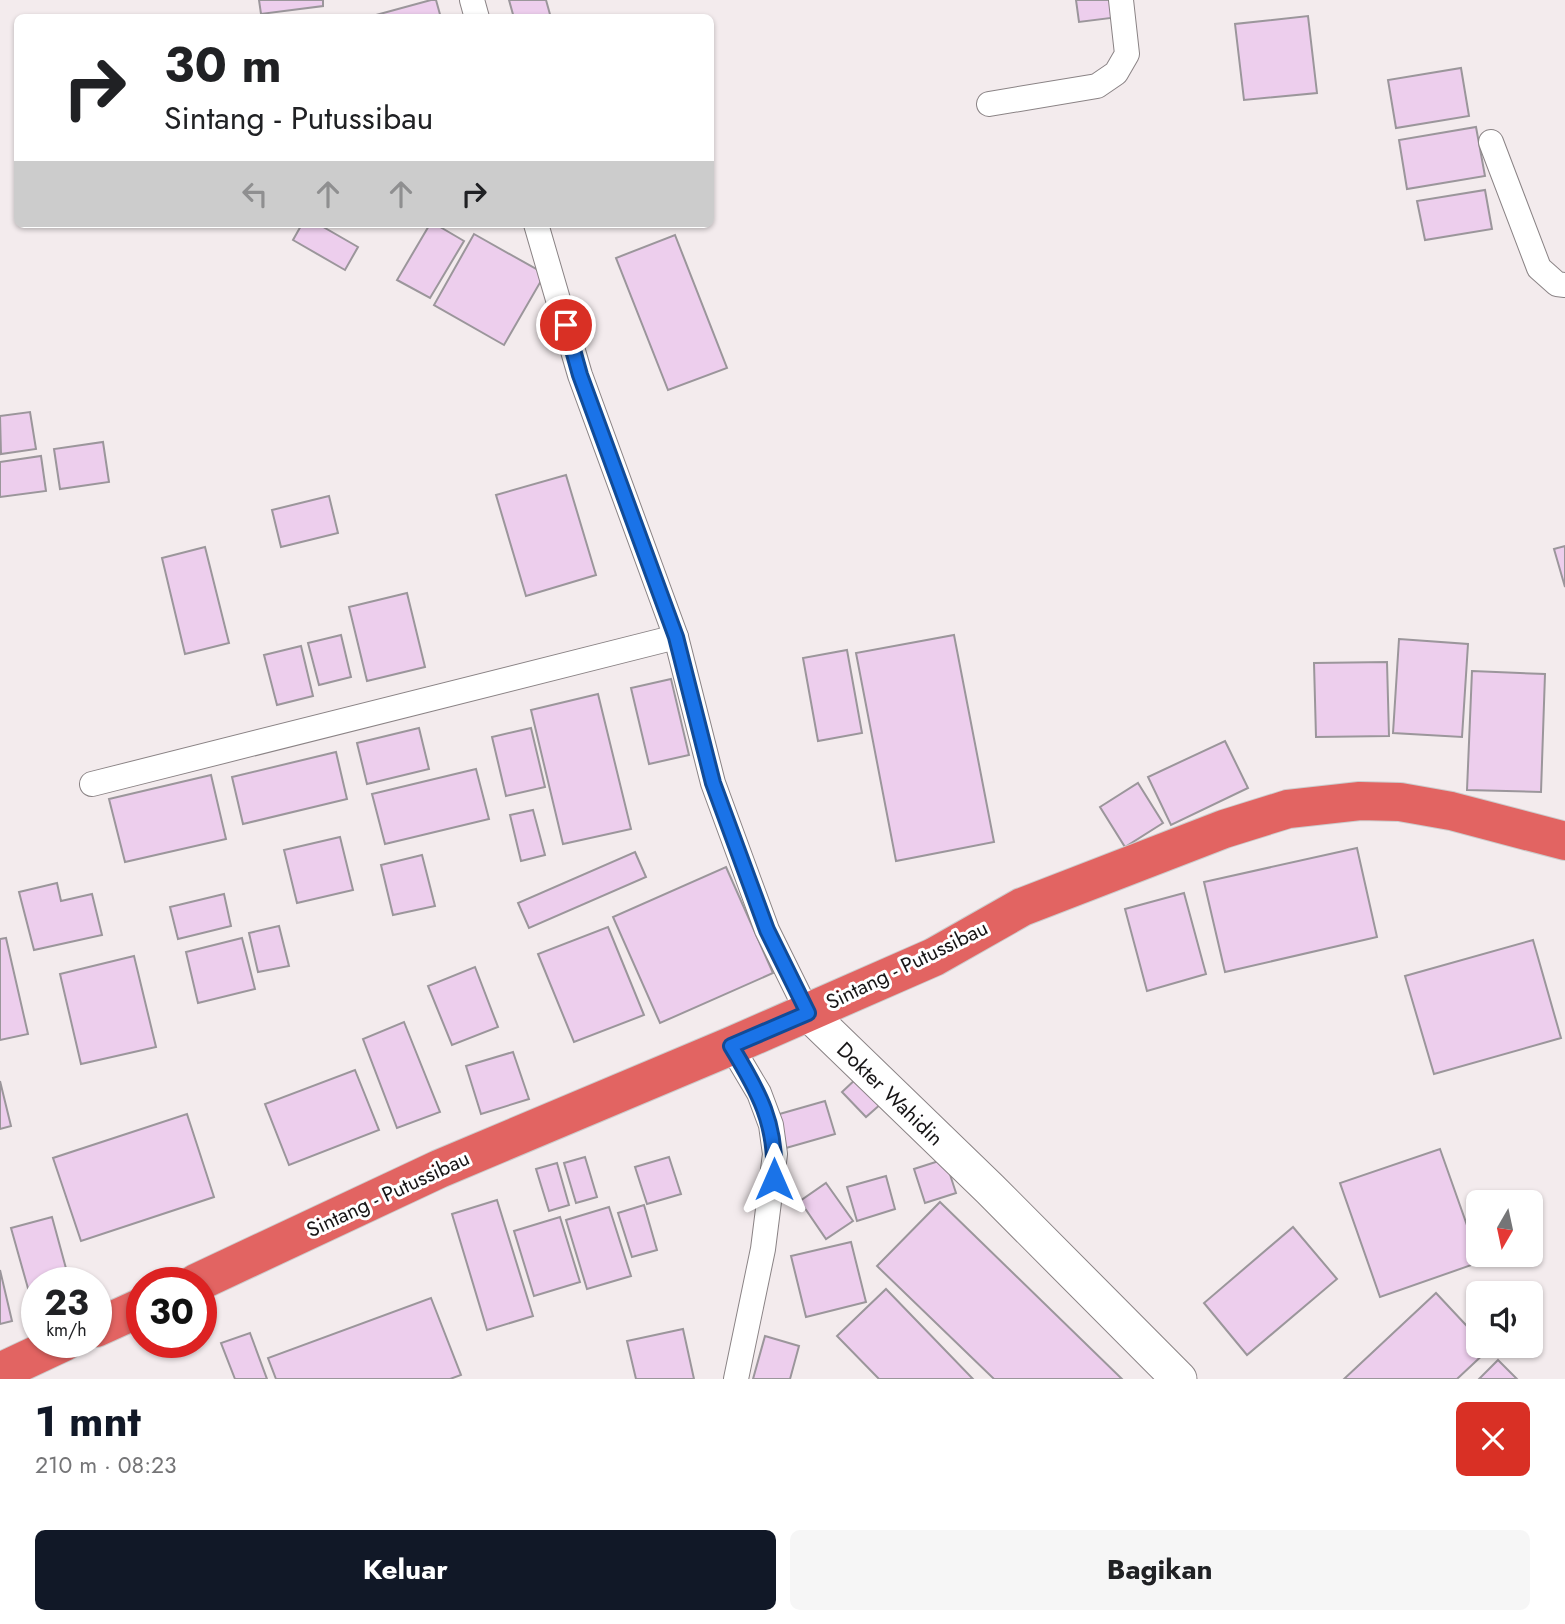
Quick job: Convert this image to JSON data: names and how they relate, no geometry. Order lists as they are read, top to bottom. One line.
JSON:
{"streets":{"highway":["Sintang - Putussibau"],"street":["Dokter Wahidin"]},"crossings":[["Sintang - Putussibau","Dokter Wahidin"]],"north":"bottom","page":{"turn":["30 m","Sintang - Putussibau"],"speed":"23 km/h","limit":"30","heading":["1 mnt","210 m · 08:23"],"buttons":["Keluar","Bagikan"]}}
